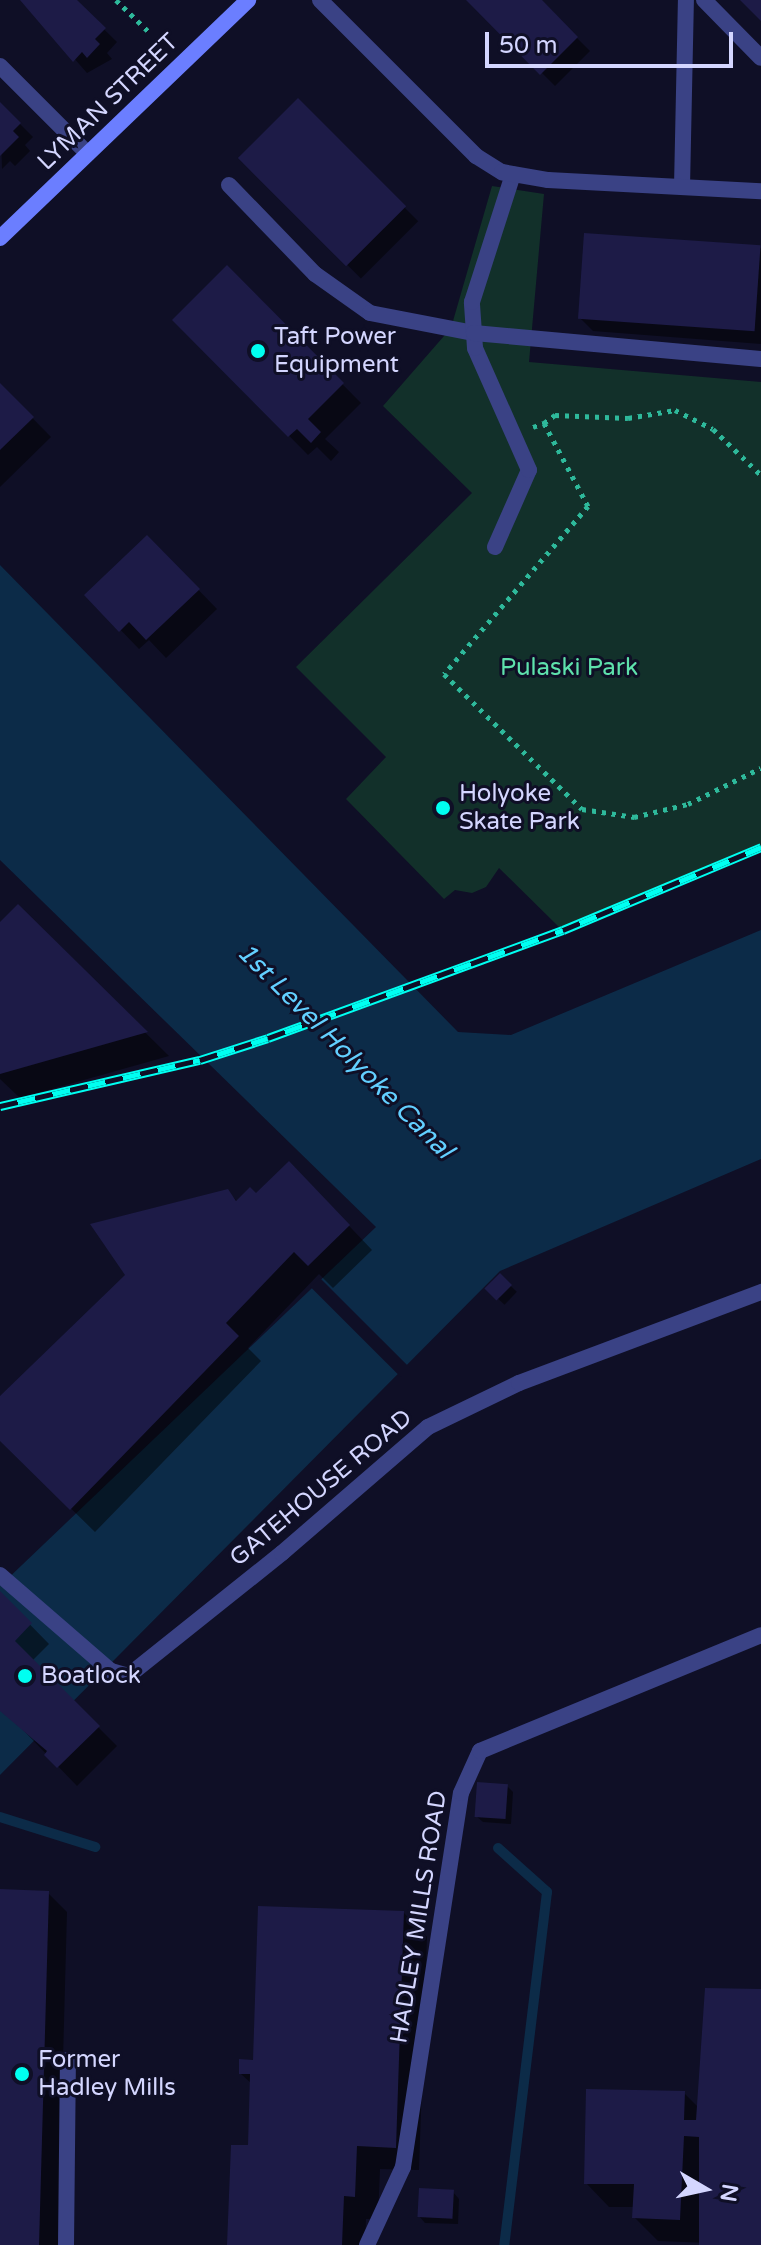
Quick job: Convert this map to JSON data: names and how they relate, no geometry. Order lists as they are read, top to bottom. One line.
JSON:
{"streets":{"main road":["LYMAN STREET"],"street":["GATEHOUSE ROAD","HADLEY MILLS ROAD"]},"water":["1st Level Holyoke Canal"],"parks":["Pulaski Park"],"places":["Taft Power Equipment","Holyoke Skate Park","Boatlock","Former Hadley Mills"],"scale_bar":"50 m","north":"right"}
